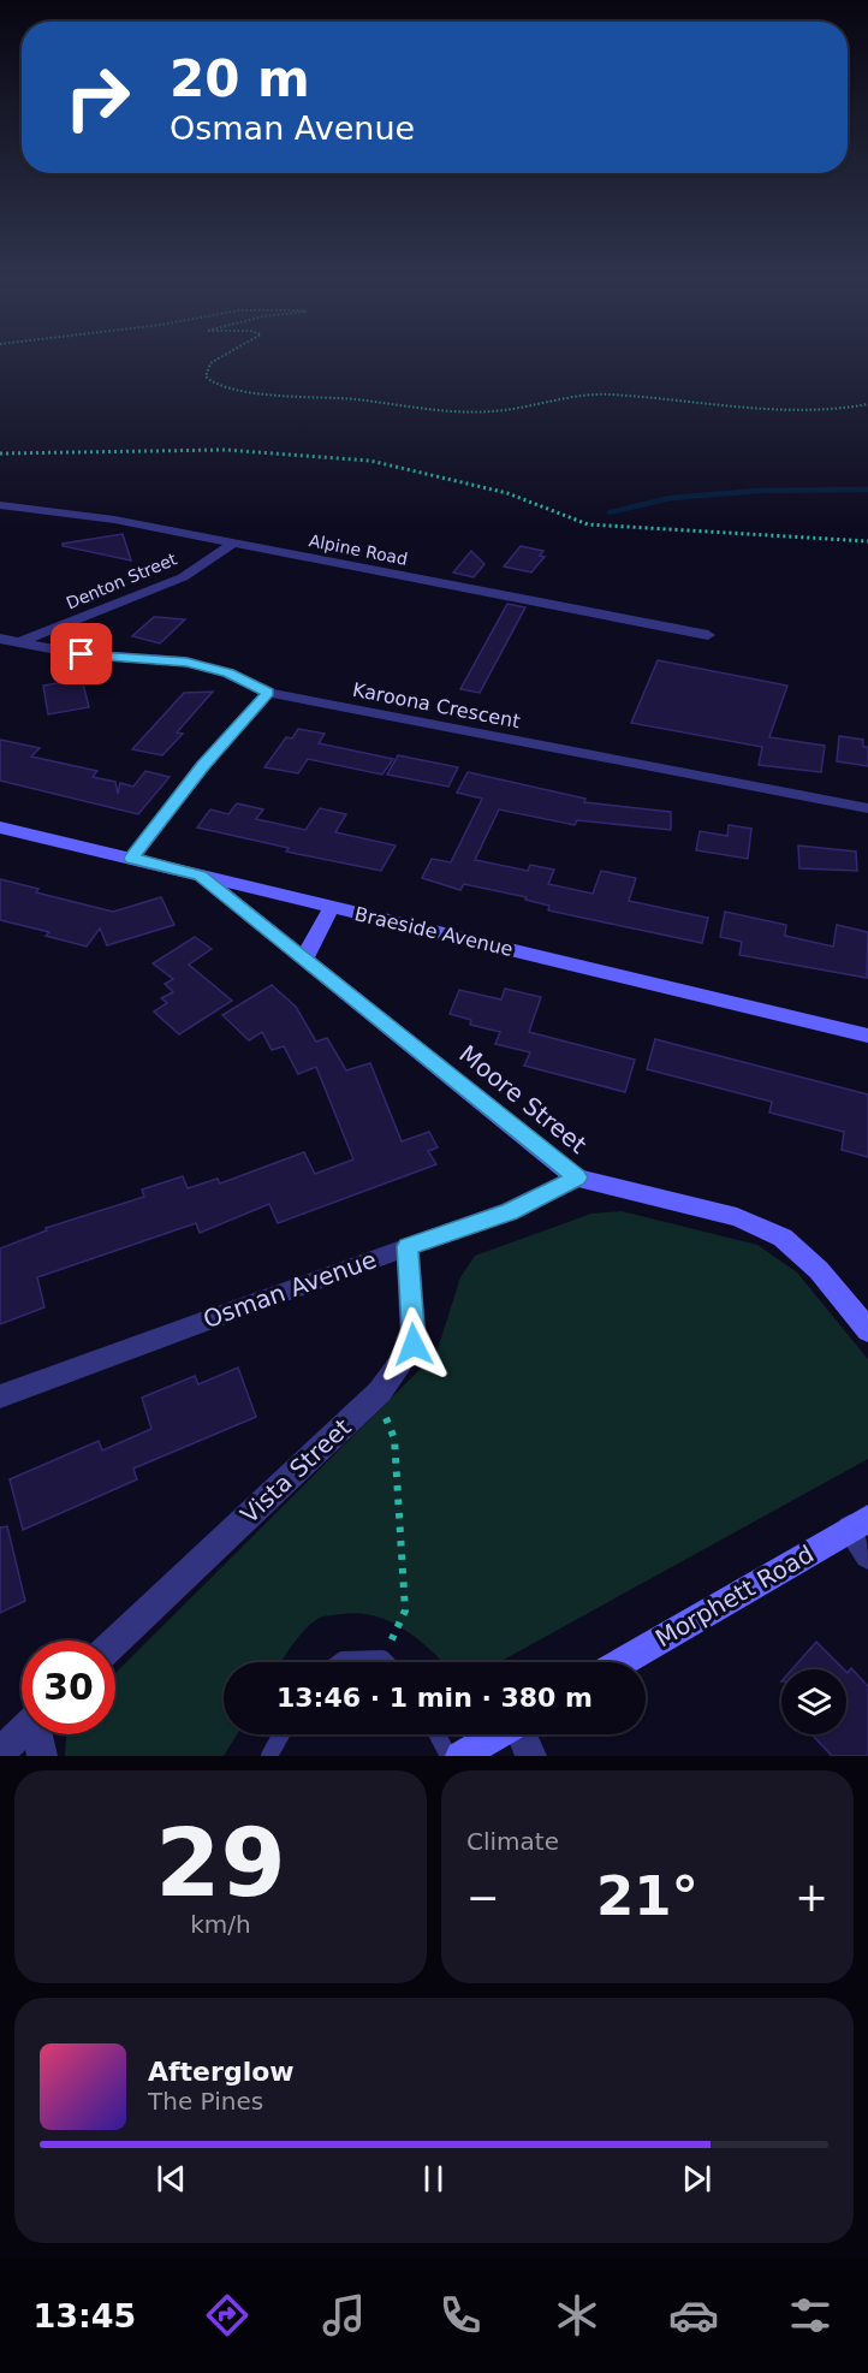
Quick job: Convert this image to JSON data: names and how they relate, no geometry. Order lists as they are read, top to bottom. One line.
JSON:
{"streets":{"street":["Alpine Road","Denton Street","Karoona Crescent","Braeside Avenue","Moore Street","Osman Avenue","Vista Street","Morphett Road"]},"crossings":[["Alpine Road","Denton Street"],["Denton Street","Karoona Crescent"],["Braeside Avenue","Moore Street"],["Moore Street","Osman Avenue"],["Osman Avenue","Vista Street"]],"page":{"turn":["20 m","Osman Avenue"],"limit":"30","trip":"13:46 · 1 min · 380 m","tile":[["29","km/h"],"Climate"],"heat":["−","21°","+"],"song":["Afterglow","The Pines"],"tabs":"13:45"}}
